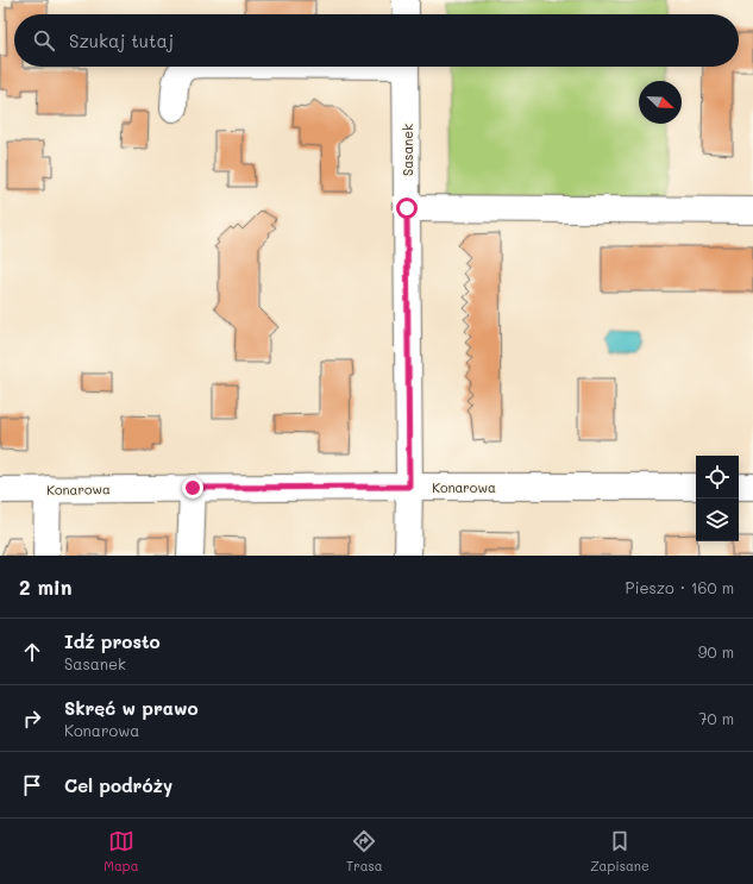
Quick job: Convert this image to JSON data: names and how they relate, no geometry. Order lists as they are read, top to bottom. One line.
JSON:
{"streets":{"street":["Sasanek","Konarowa"]},"crossings":[["Sasanek","Konarowa"]],"north":"bottom right","page":{"search":"Szukaj tutaj","heading":["2 min","Pieszo · 160 m"],"list":[["Idź prosto","Sasanek","90 m"],["Skręć w prawo","Konarowa","70 m"],"Cel podróży"],"nav":["Mapa","Trasa","Zapisane"]}}
